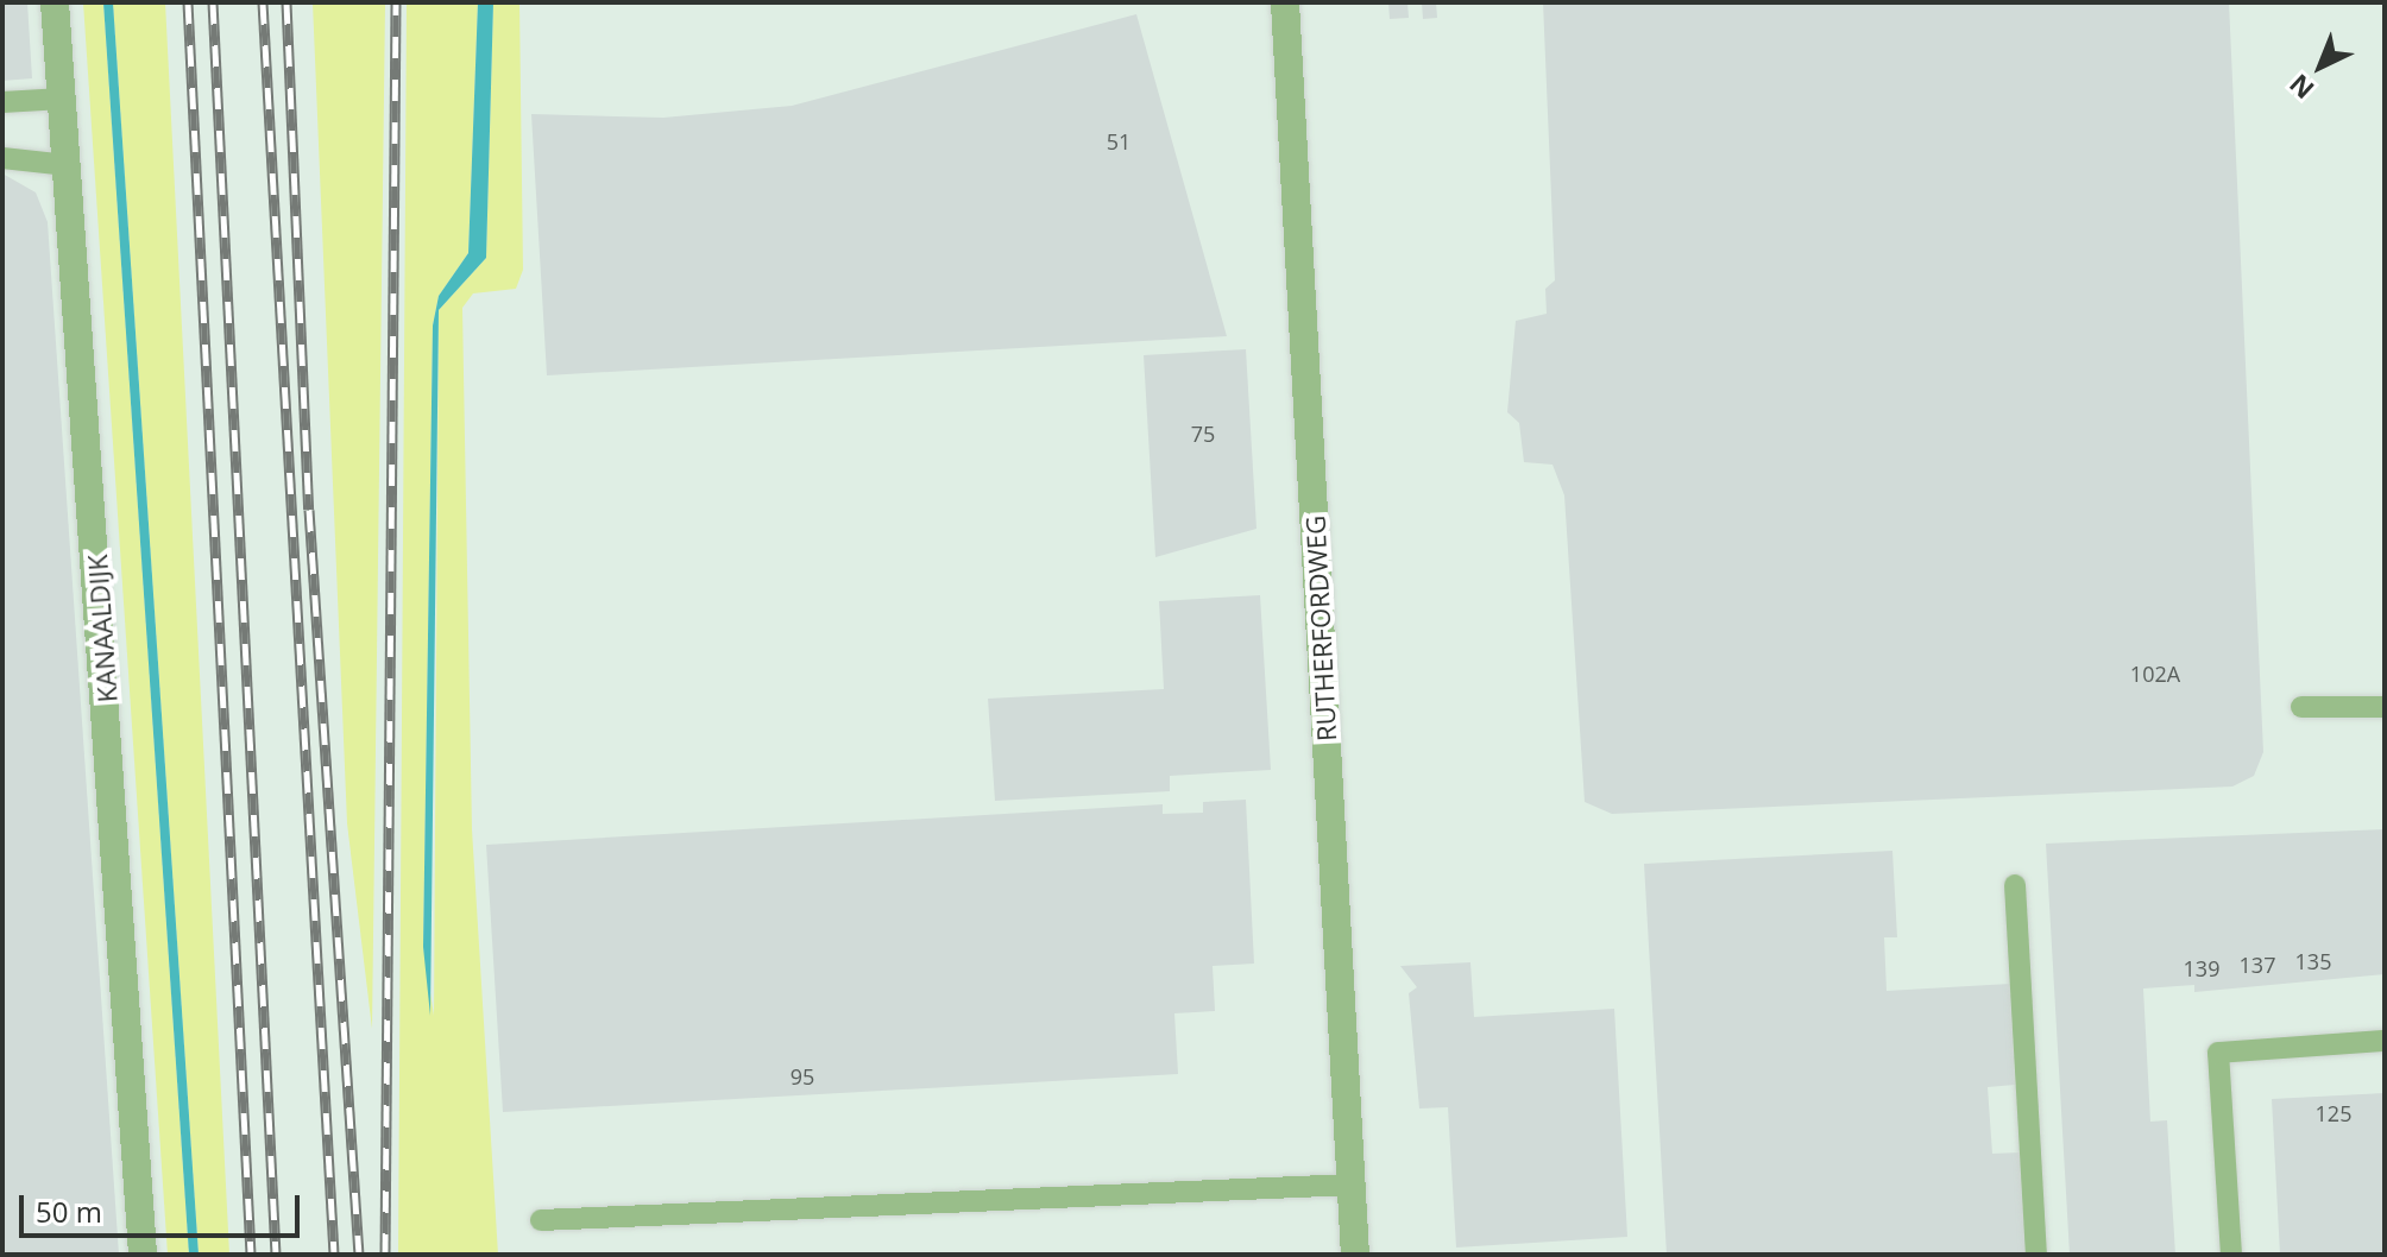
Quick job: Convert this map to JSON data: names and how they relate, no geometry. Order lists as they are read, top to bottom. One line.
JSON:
{"streets":{"street":["KANAALDIJK","RUTHERFORDWEG"]},"house_numbers":["51","75","102A","135","137","139","95","125"],"scale_bar":"50 m","north":"bottom left"}
